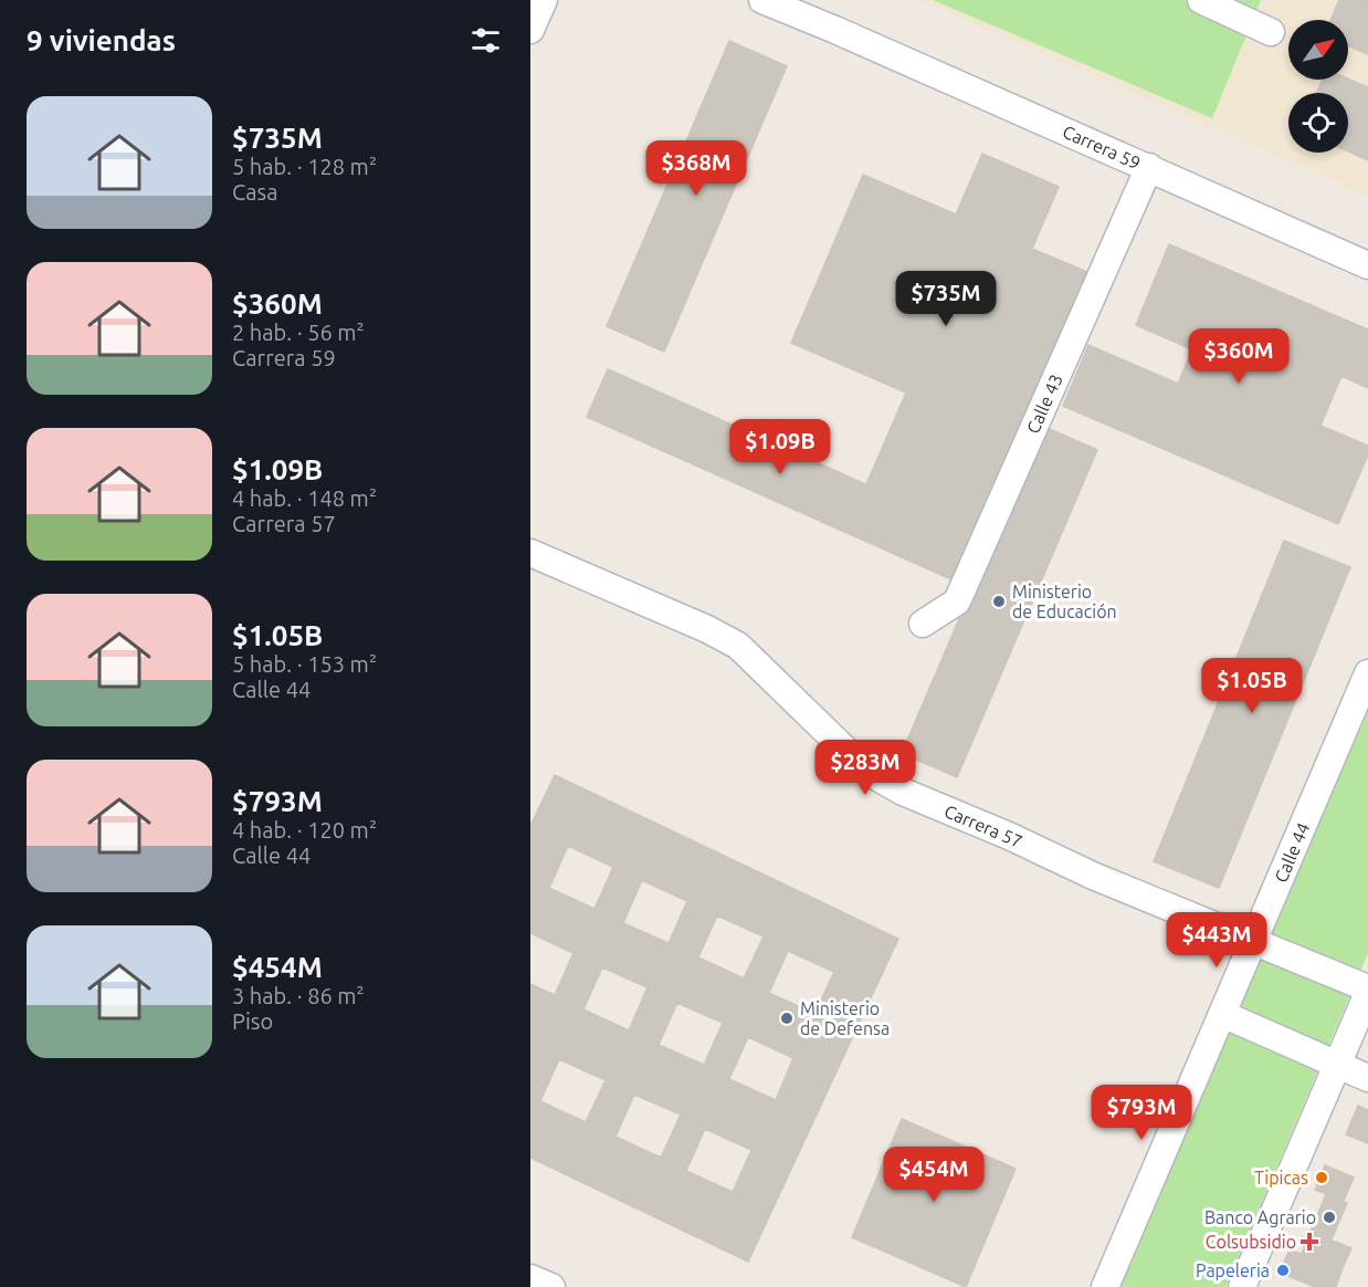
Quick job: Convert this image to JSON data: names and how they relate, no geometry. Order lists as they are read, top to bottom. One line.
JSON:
{"streets":{"street":["Carrera 59","Calle 43","Carrera 57","Calle 44"]},"crossings":[["Carrera 59","Calle 43"],["Carrera 57","Calle 44"]],"places":{"other":["Ministerio de Educación","Ministerio de Defensa","Tipicas","Banco Agrario","Papeleria"],"health":["Colsubsidio"]},"north":"top right","page":{"heading":"9 viviendas","list":[{"name":"$735M","note":"5 hab. · 128 m² · Casa"},{"name":"$360M","note":"2 hab. · 56 m² · Carrera 59"},{"name":"$1.09B","note":"4 hab. · 148 m² · Carrera 57"},{"name":"$1.05B","note":"5 hab. · 153 m² · Calle 44"},{"name":"$793M","note":"4 hab. · 120 m² · Calle 44"},{"name":"$454M","note":"3 hab. · 86 m² · Piso"}],"price":["$368M","$735M","$360M","$1.09B","$1.05B","$283M","$443M","$793M","$454M"]}}
